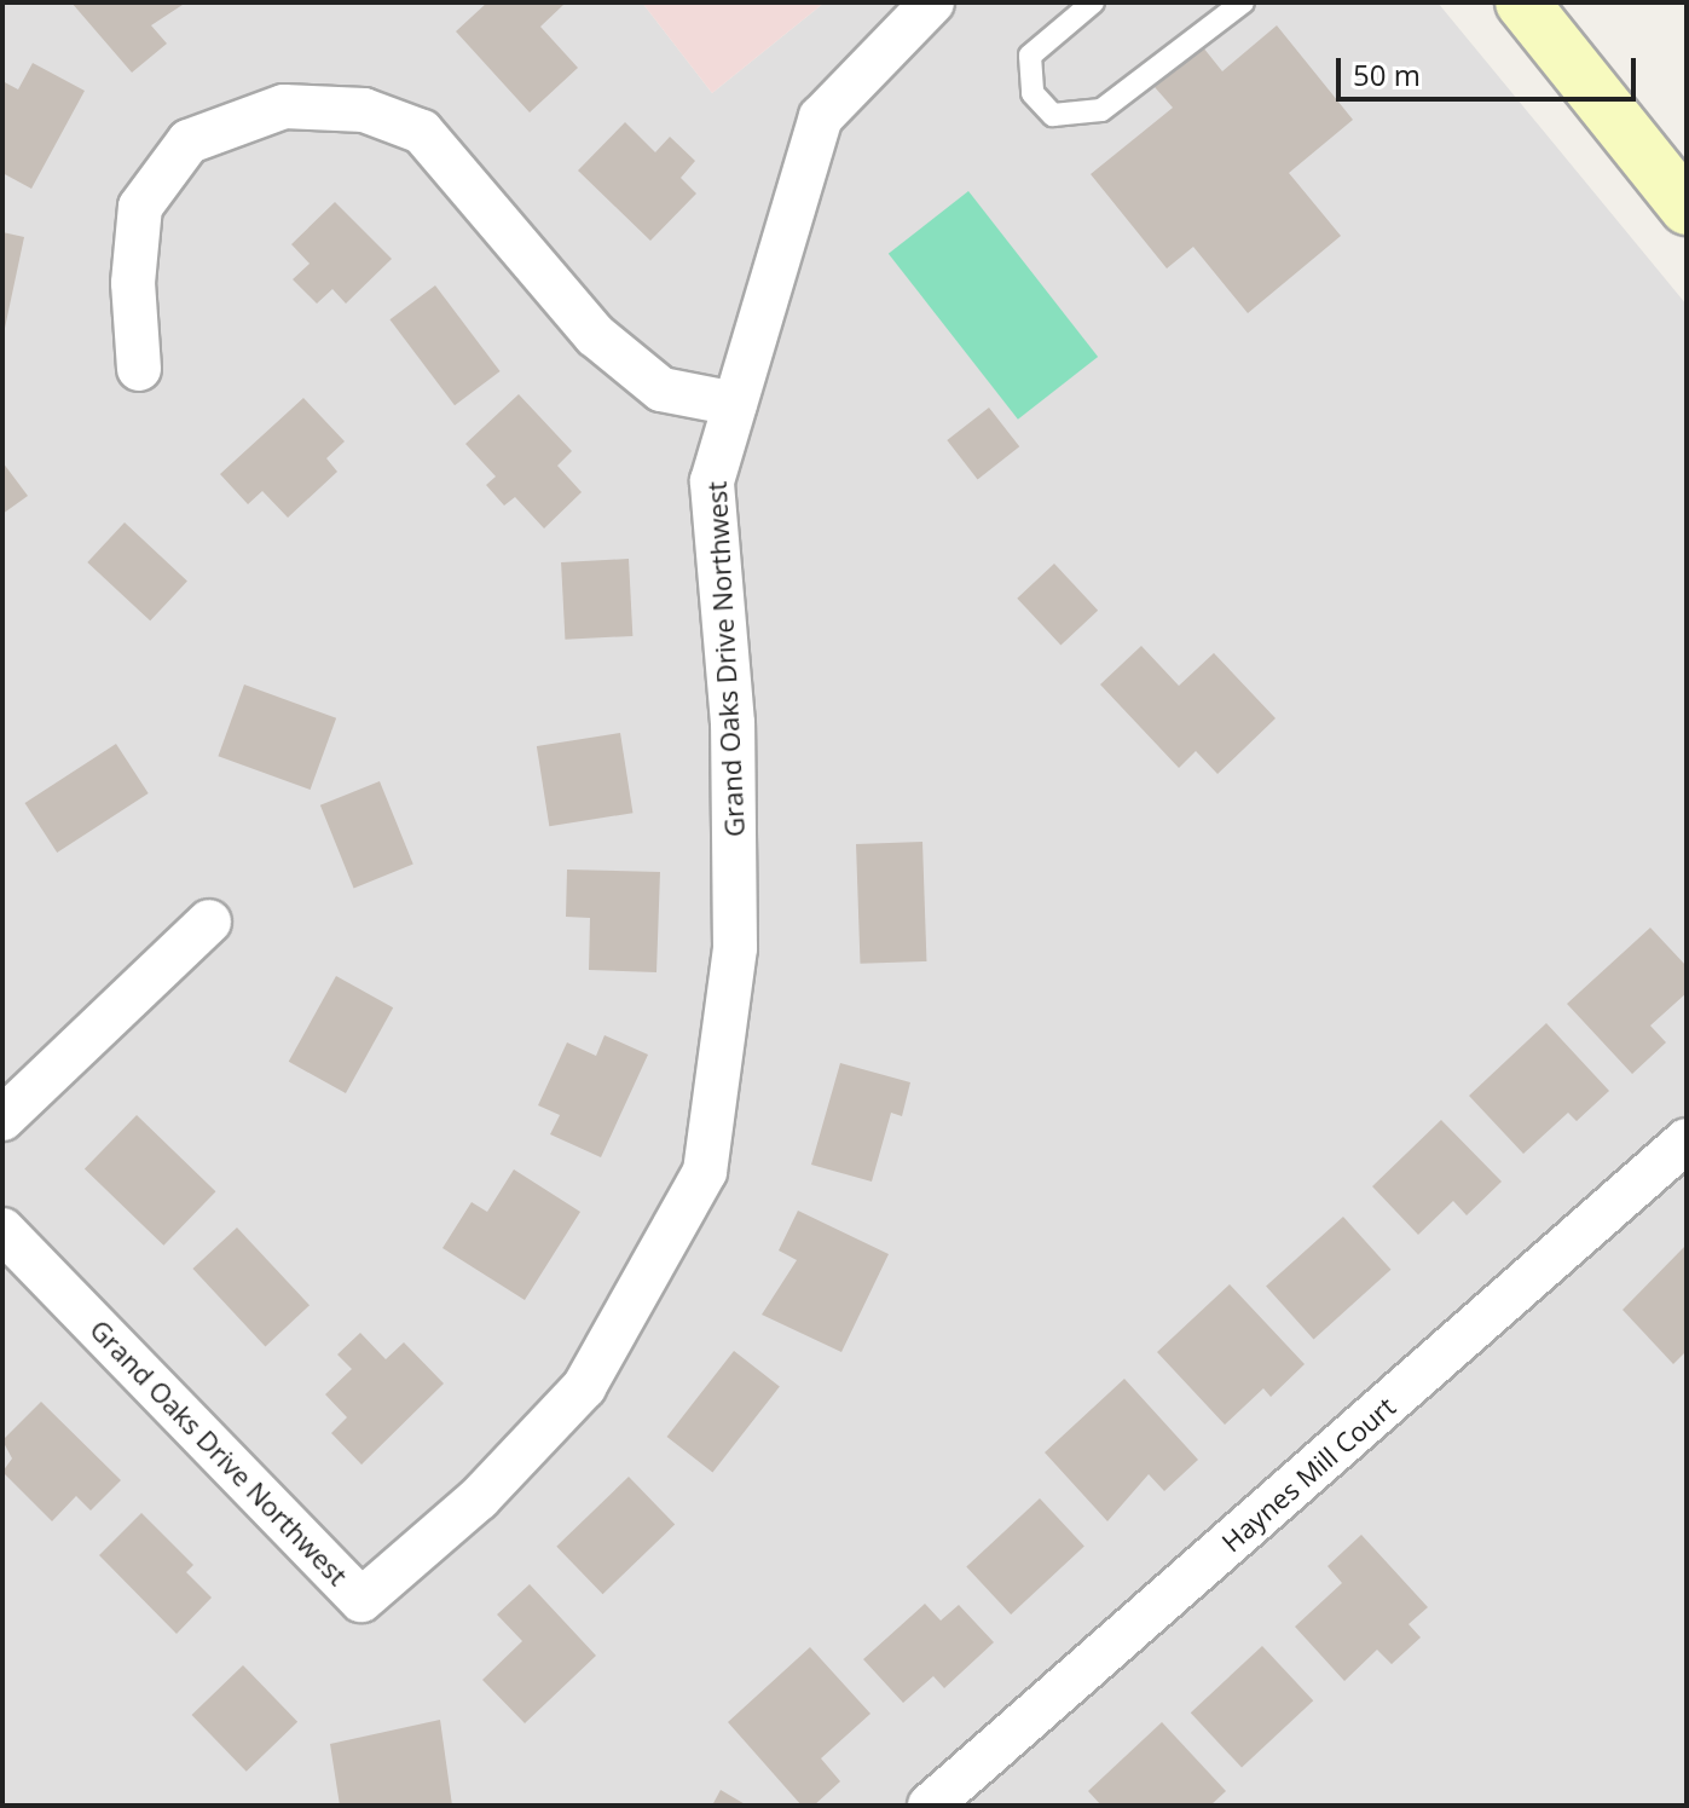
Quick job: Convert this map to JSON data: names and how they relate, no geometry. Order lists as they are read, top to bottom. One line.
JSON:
{"streets":{"street":["Grand Oaks Drive Northwest","Haynes Mill Court"]},"scale_bar":"50 m"}
